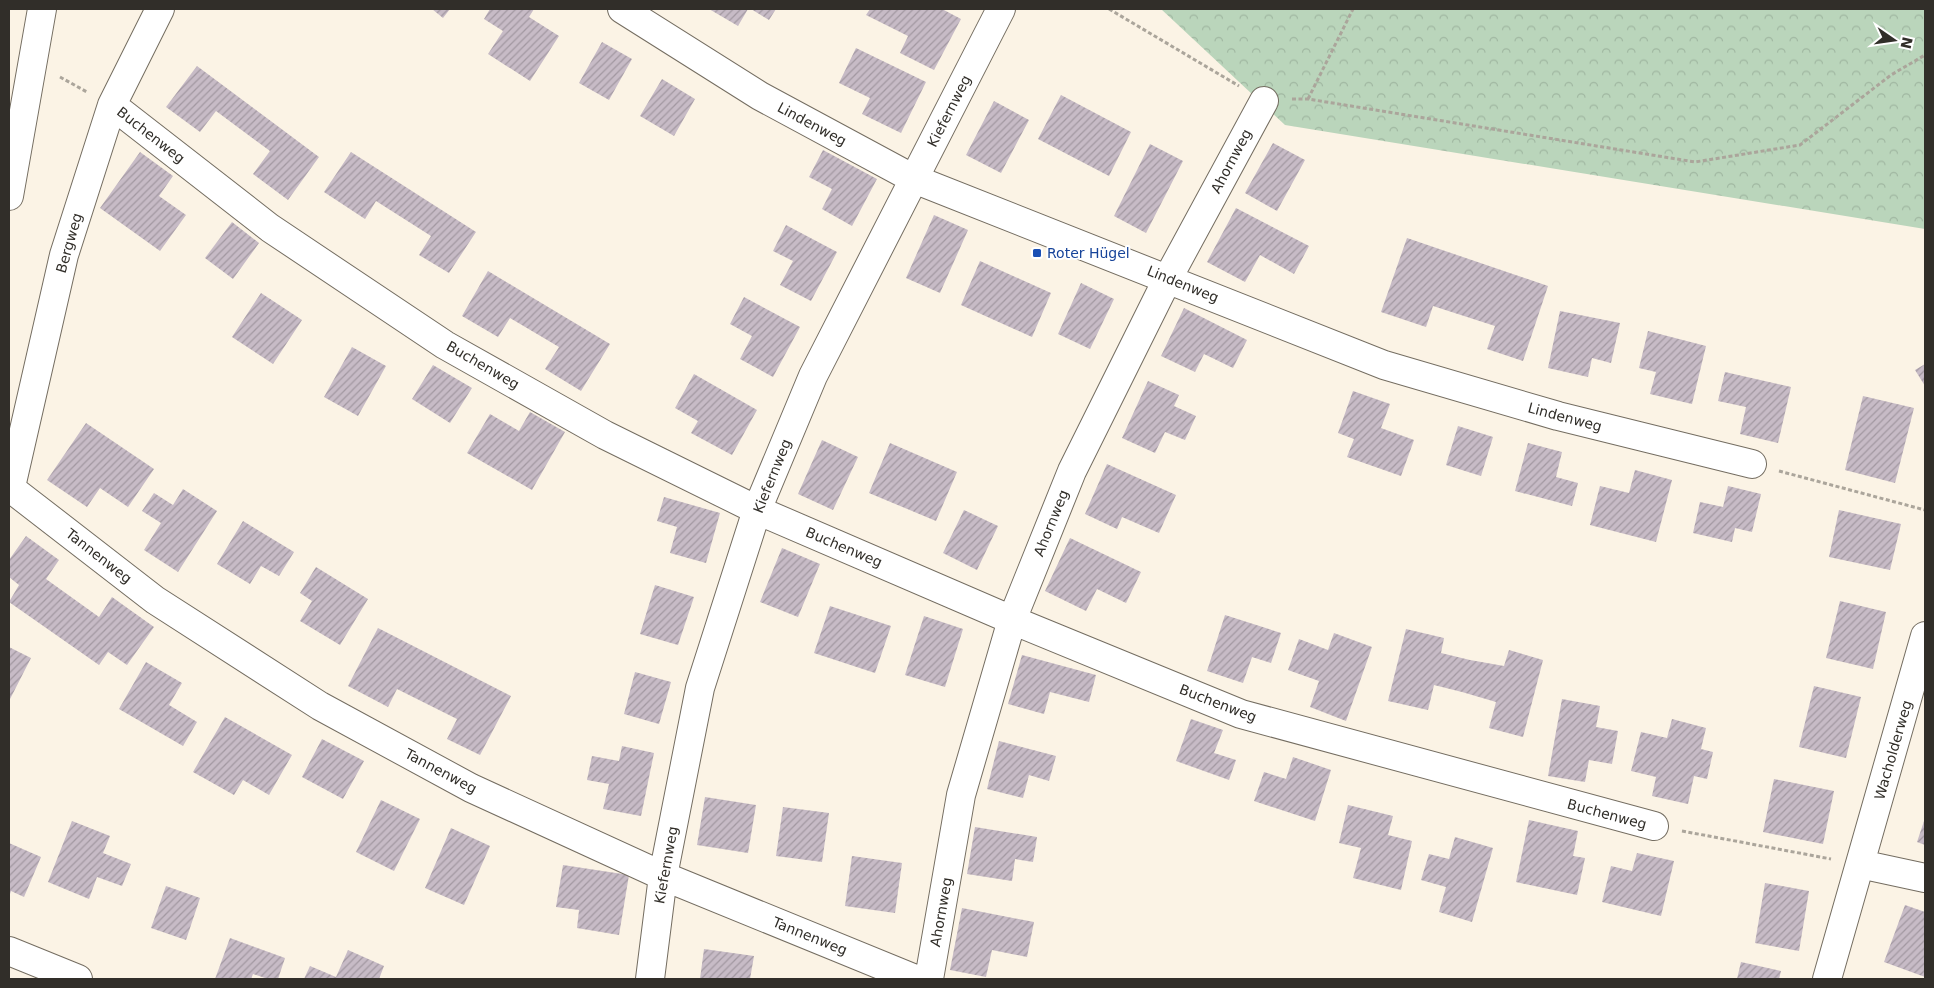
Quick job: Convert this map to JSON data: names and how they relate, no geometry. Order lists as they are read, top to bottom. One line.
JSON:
{"streets":{"street":["Kiefernweg","Lindenweg","Buchenweg","Ahornweg","Bergweg","Tannenweg","Wacholderweg"]},"crossings":[["Kiefernweg","Lindenweg"],["Kiefernweg","Buchenweg"],["Kiefernweg","Tannenweg"],["Lindenweg","Ahornweg"],["Buchenweg","Ahornweg"],["Buchenweg","Bergweg"],["Bergweg","Tannenweg"]],"places":{"transit":["Roter Hügel"]},"north":"right"}
